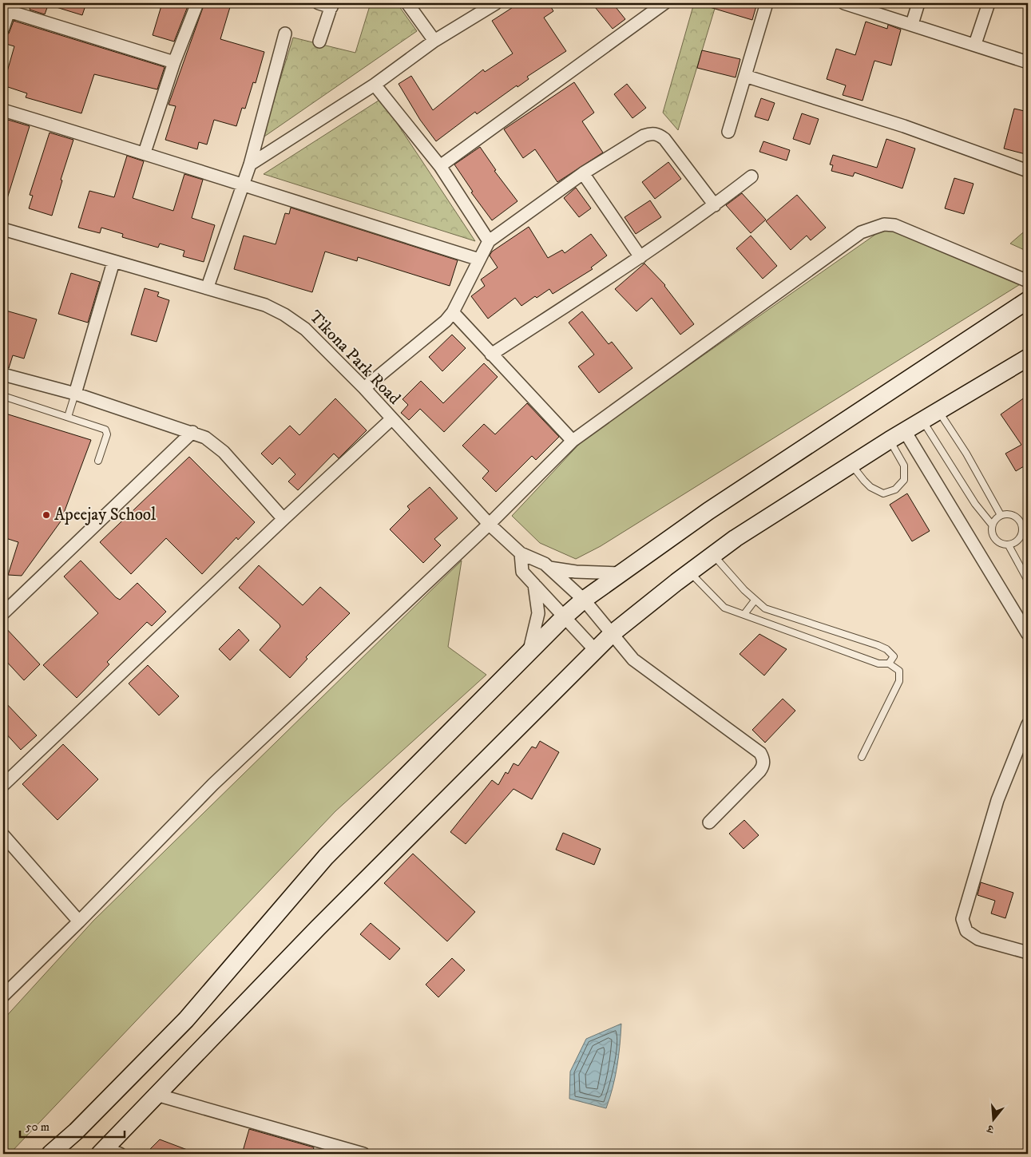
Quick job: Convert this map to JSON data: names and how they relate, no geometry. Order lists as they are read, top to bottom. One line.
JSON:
{"streets":{"street":["Tikona Park Road"]},"places":["Apeejay School"],"scale_bar":"50 m","north":"bottom"}
